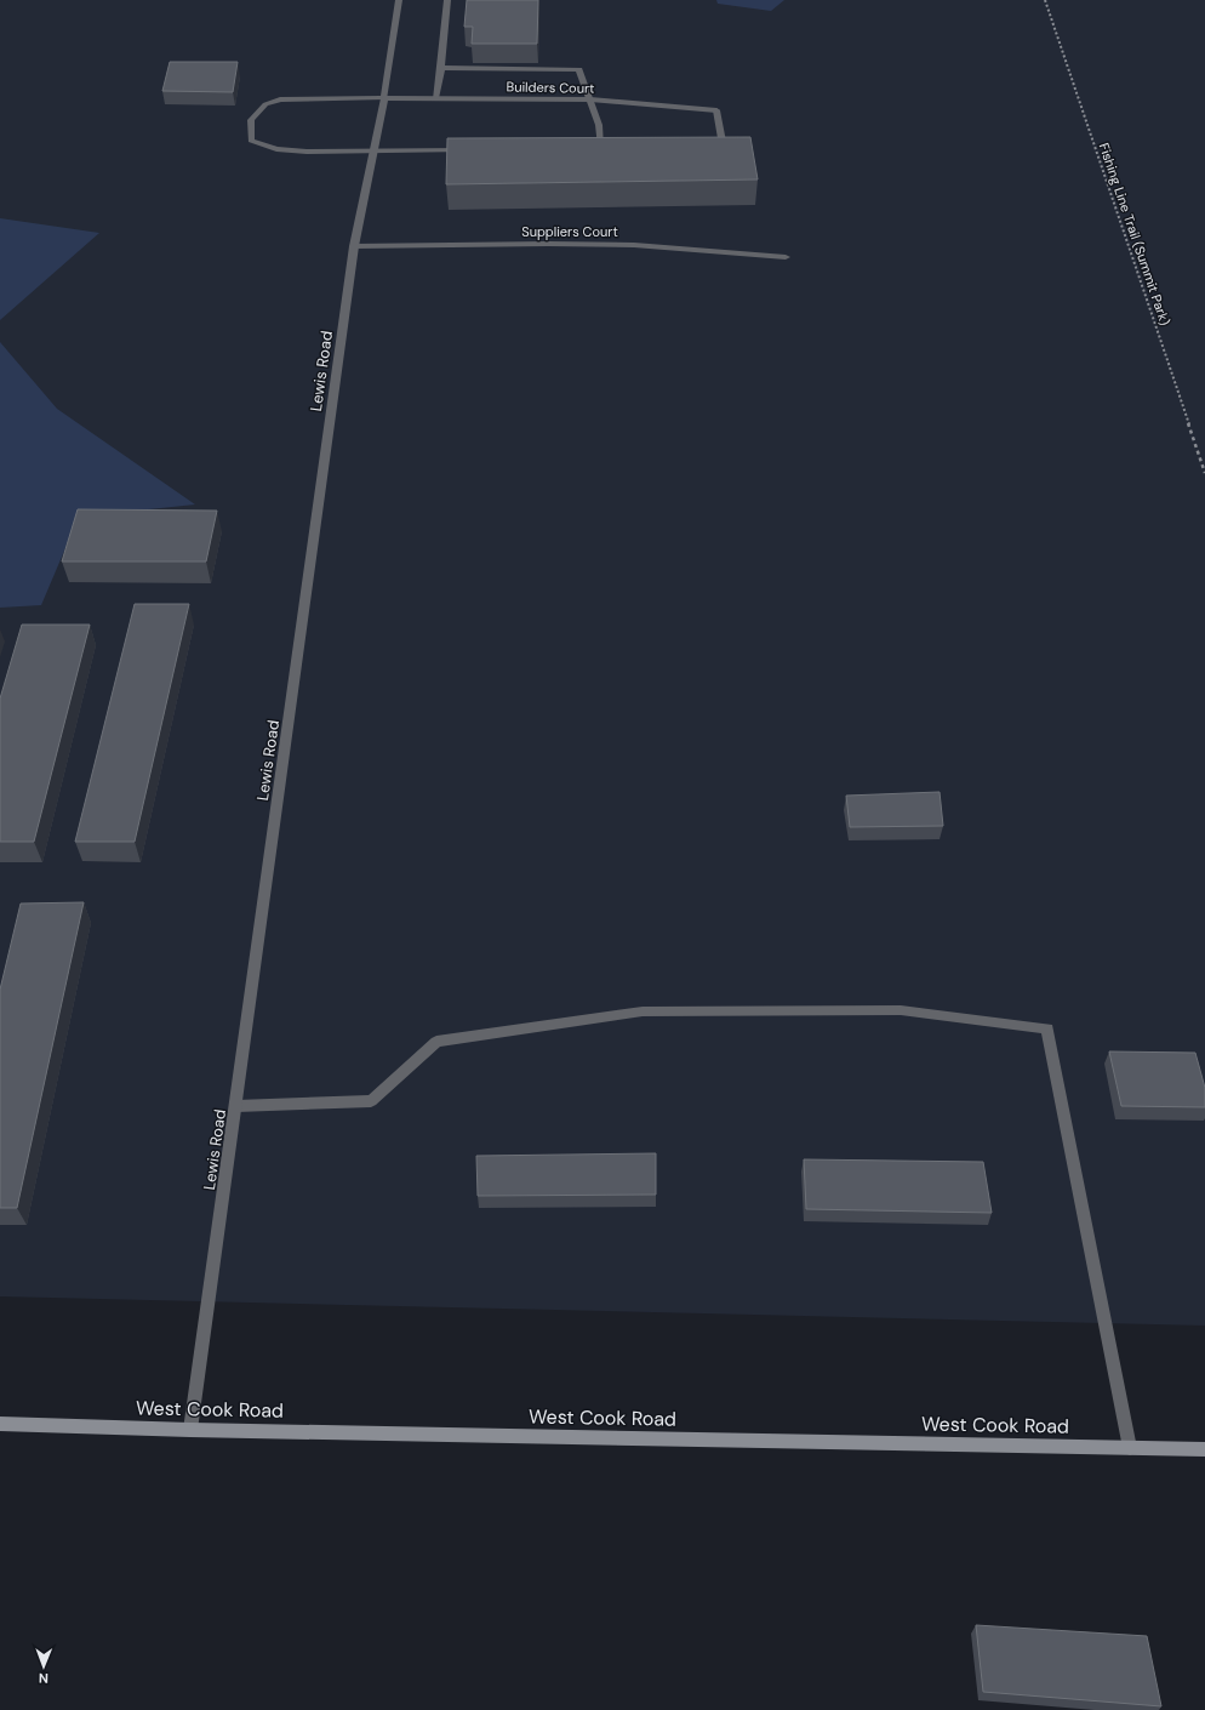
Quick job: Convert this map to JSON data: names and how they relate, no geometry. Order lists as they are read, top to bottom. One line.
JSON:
{"streets":{"main road":["West Cook Road"],"street":["Builders Court","Suppliers Court","Lewis Road"],"path":["Fishing Line Trail (Summit Park)"]},"crossings":[["Builders Court","Lewis Road"],["Suppliers Court","Lewis Road"],["Lewis Road","West Cook Road"]],"north":"bottom"}
